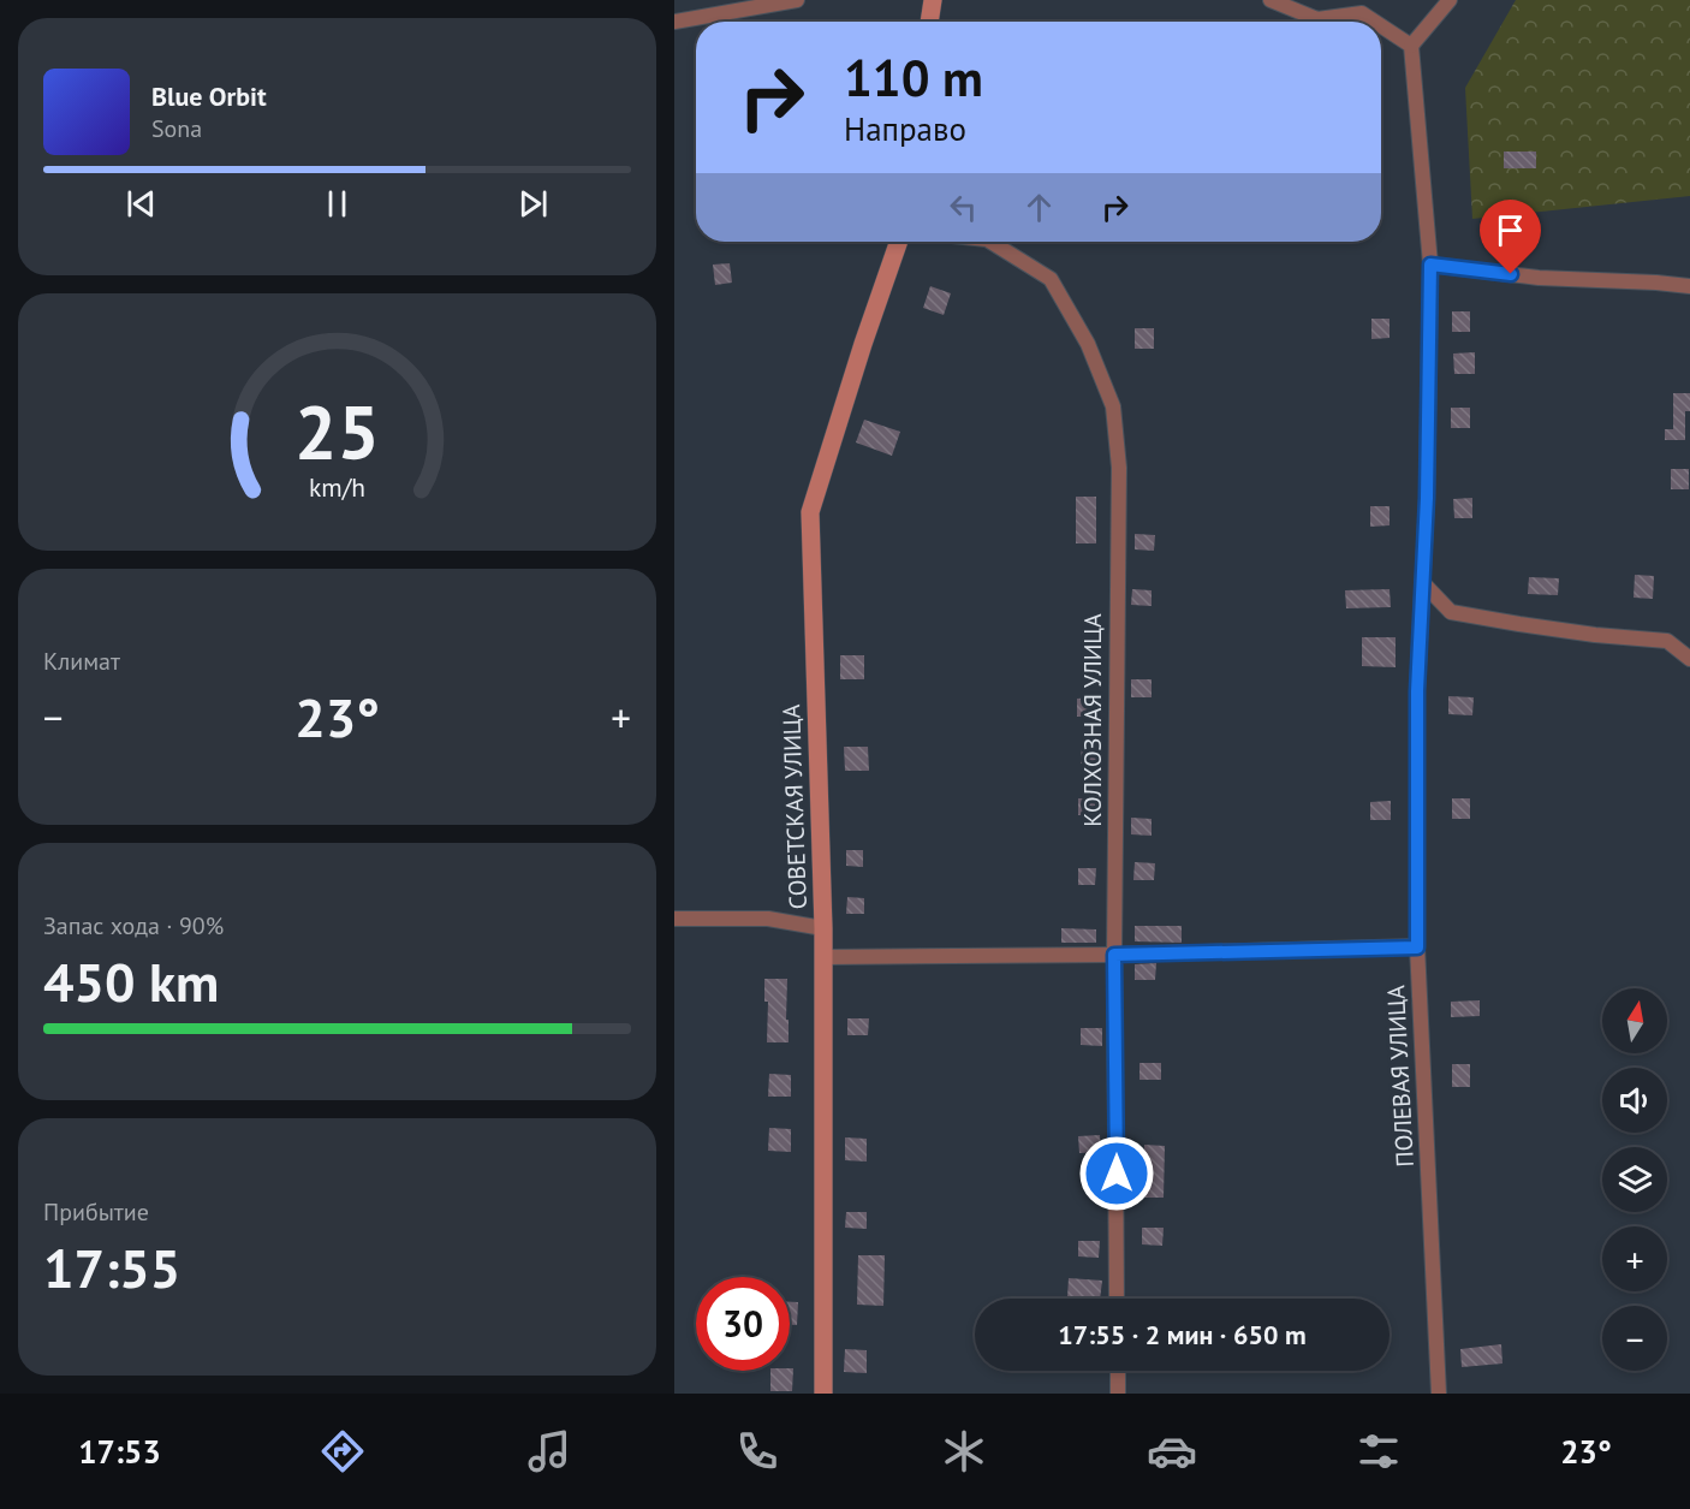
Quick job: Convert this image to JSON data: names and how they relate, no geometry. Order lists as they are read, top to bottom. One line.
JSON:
{"streets":{"street":["КОЛХОЗНАЯ УЛИЦА","СОВЕТСКАЯ УЛИЦА","ПОЛЕВАЯ УЛИЦА"]},"north":"top","page":{"turn":["110 m","Направо"],"song":["Blue Orbit","Sona"],"tile":["Климат",["Запас хода · 90%","450 km"],["Прибытие","17:55"]],"heat":["−","23°","+"],"map_buttons":["+","−"],"limit":"30","trip":"17:55 · 2 мин · 650 m","tabs":["17:53","23°"],"gauge":["25","km/h"]}}
